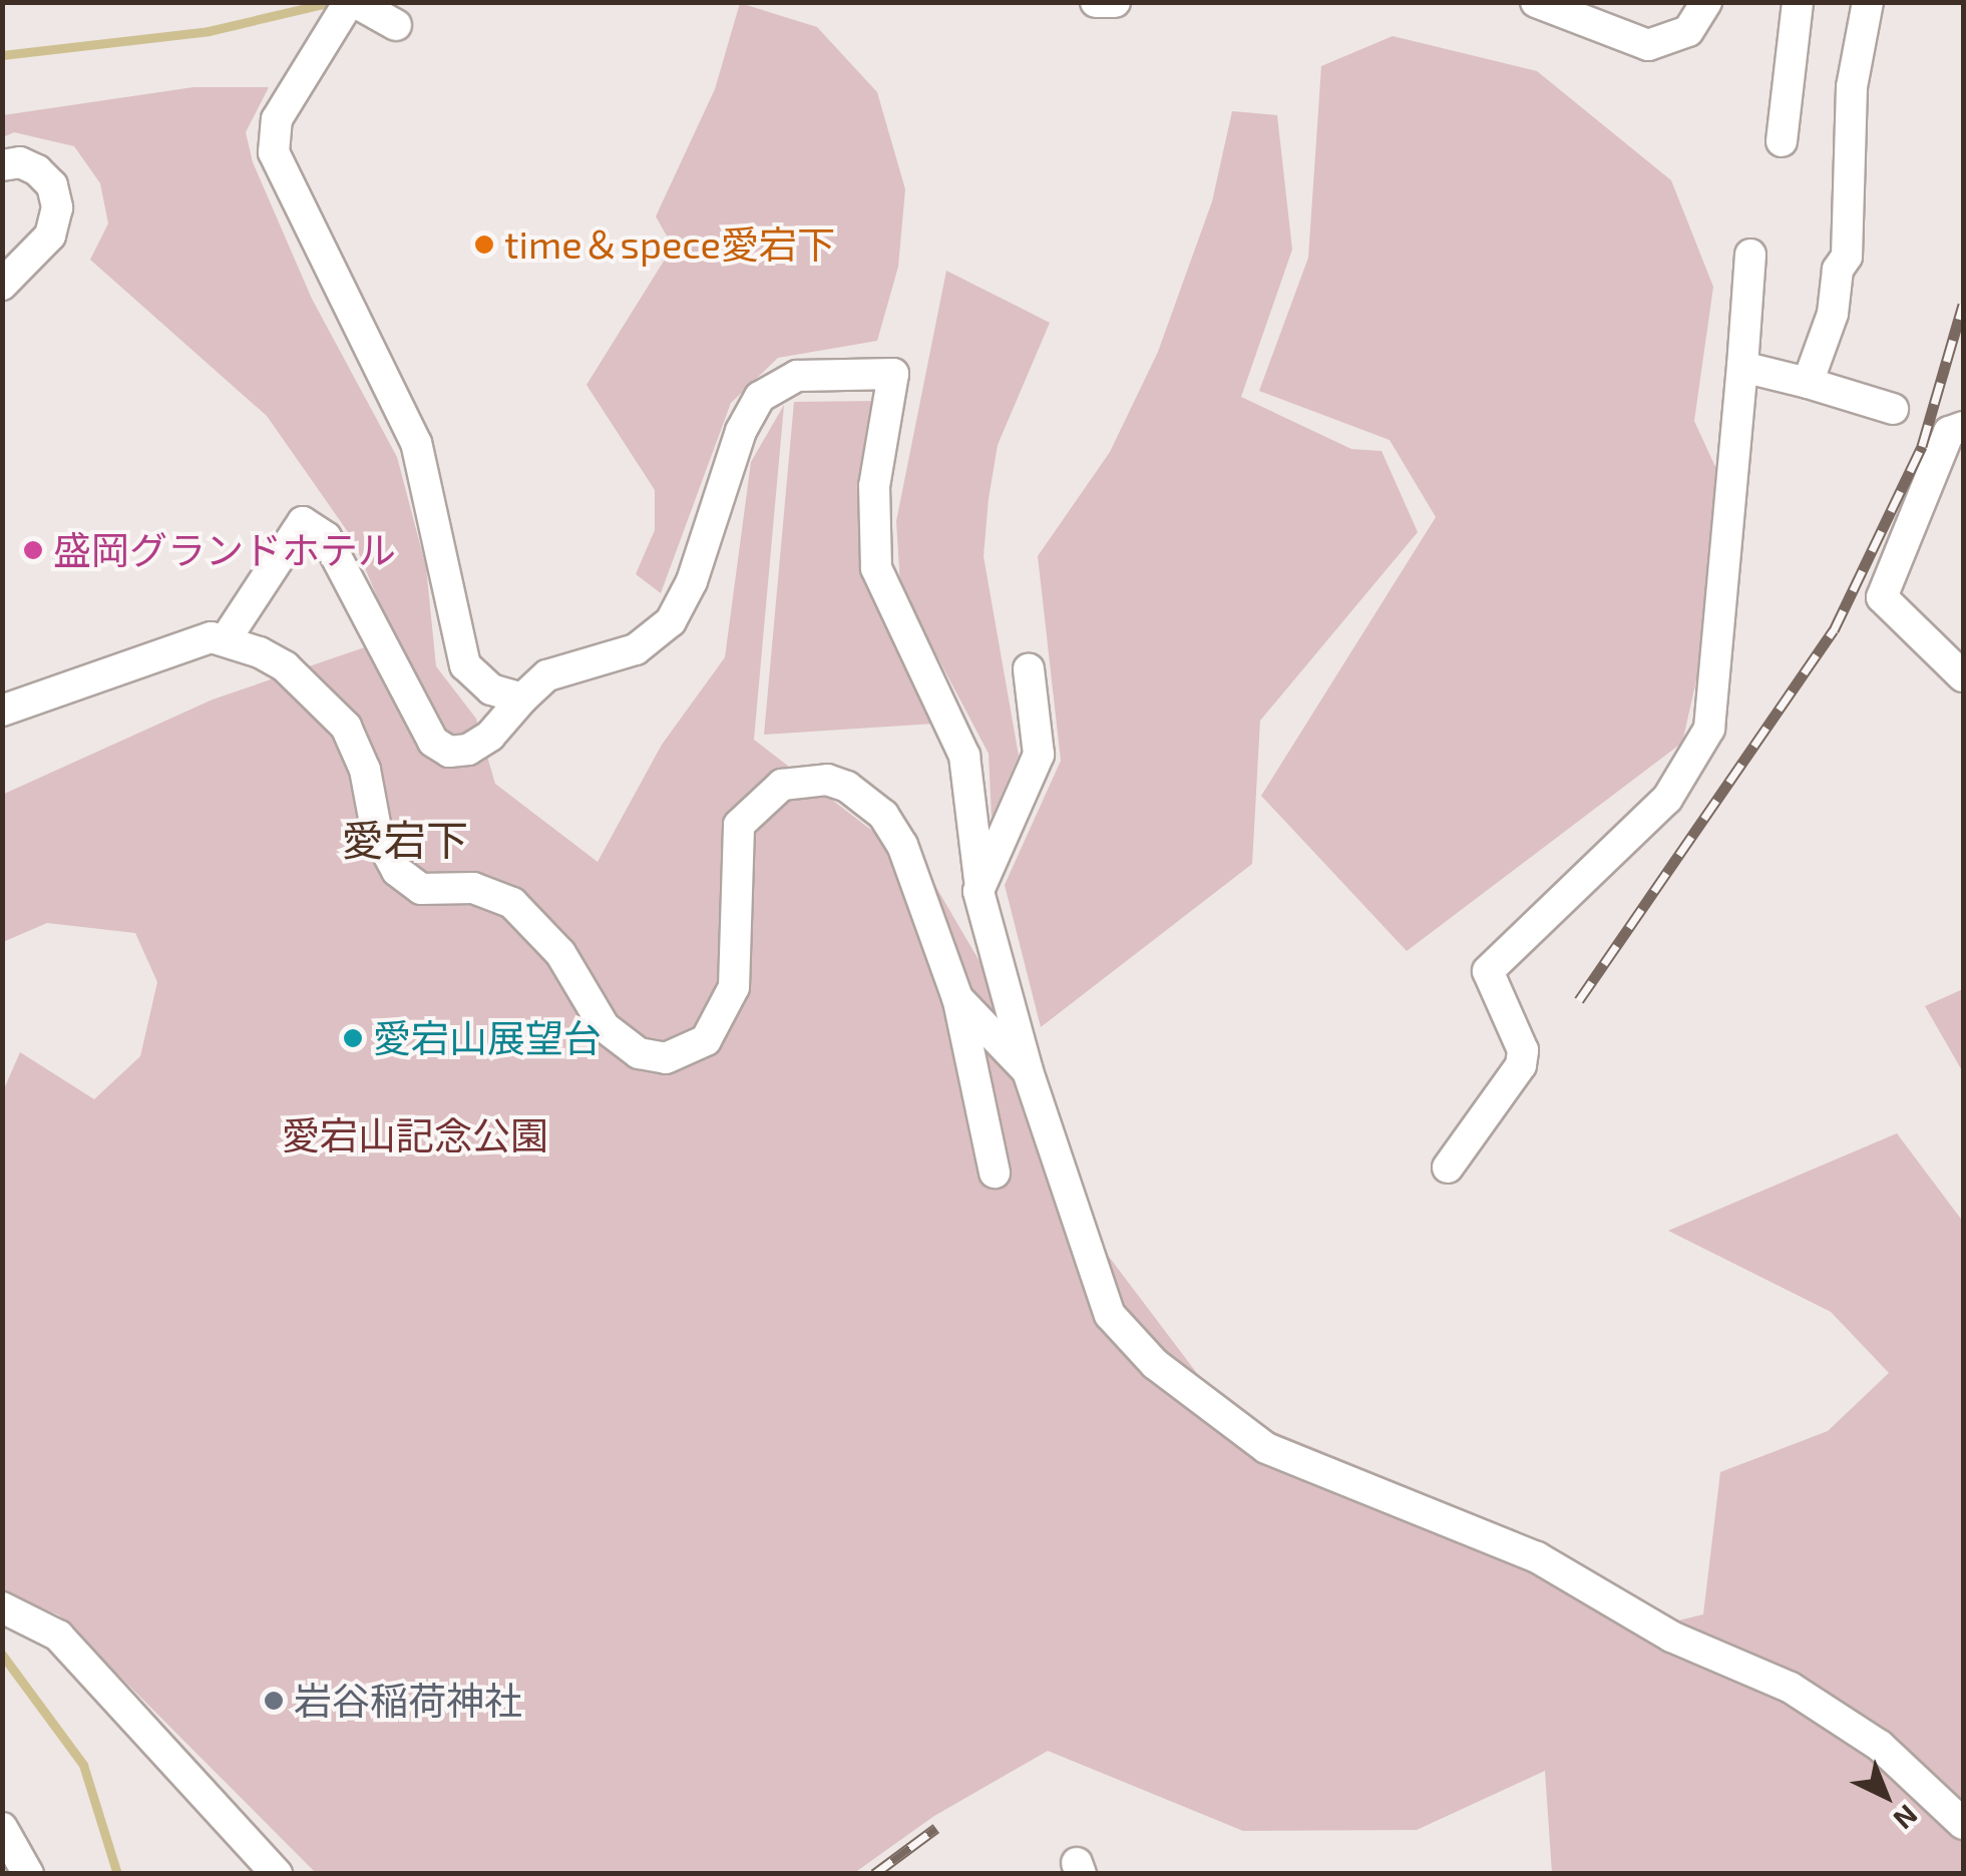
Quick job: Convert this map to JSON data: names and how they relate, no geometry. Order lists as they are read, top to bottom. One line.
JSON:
{"districts":["愛宕下"],"parks":["愛宕山記念公園"],"places":["time＆spece愛宕下","盛岡グランドホテル","愛宕山展望台","岩谷稲荷神社"],"north":"bottom right"}
